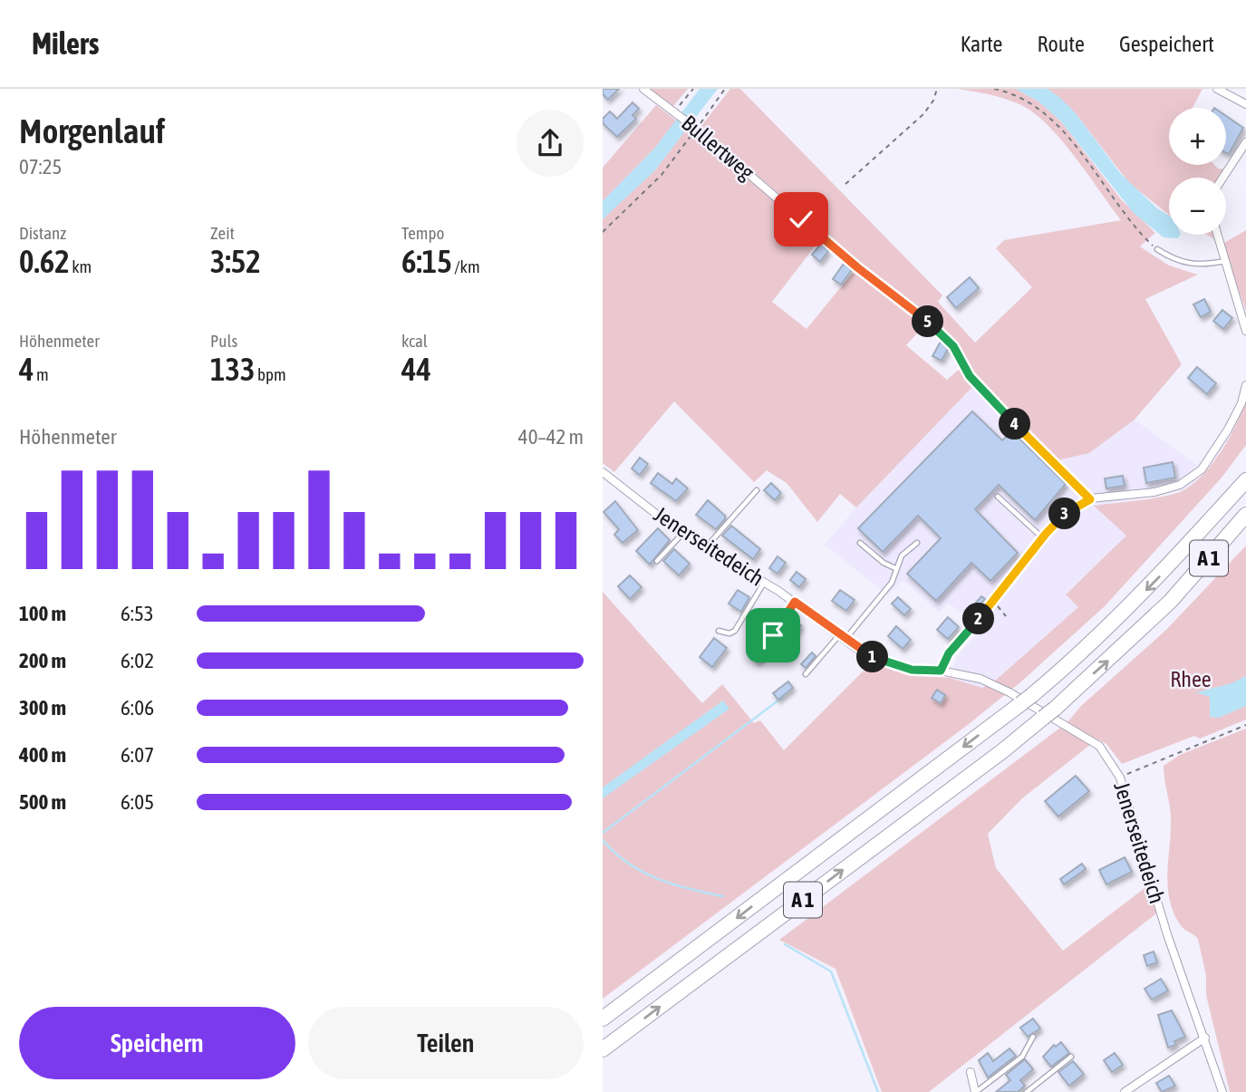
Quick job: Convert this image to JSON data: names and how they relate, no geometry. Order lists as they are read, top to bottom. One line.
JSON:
{"streets":{"highway":["A 1"],"street":["Bullertweg","Jenerseitedeich"]},"parks":["Rhee"],"page":{"header":"Milers","nav":["Karte","Route","Gespeichert"],"heading":["Morgenlauf","07:25"],"map_buttons":["+","−"],"stats":[["Distanz","0.62 km"],["Zeit","3:52"],["Tempo","6:15 /km"],["Höhenmeter","4 m"],["Puls","133 bpm"],["kcal","44"]],"pins":["5","4","3","2","1"],"chart":["Höhenmeter","40–42 m"],"list":[{"name":"100 m","note":"6:53"},{"name":"200 m","note":"6:02"},{"name":"300 m","note":"6:06"},{"name":"400 m","note":"6:07"},{"name":"500 m","note":"6:05"}],"buttons":["Speichern","Teilen"]}}
